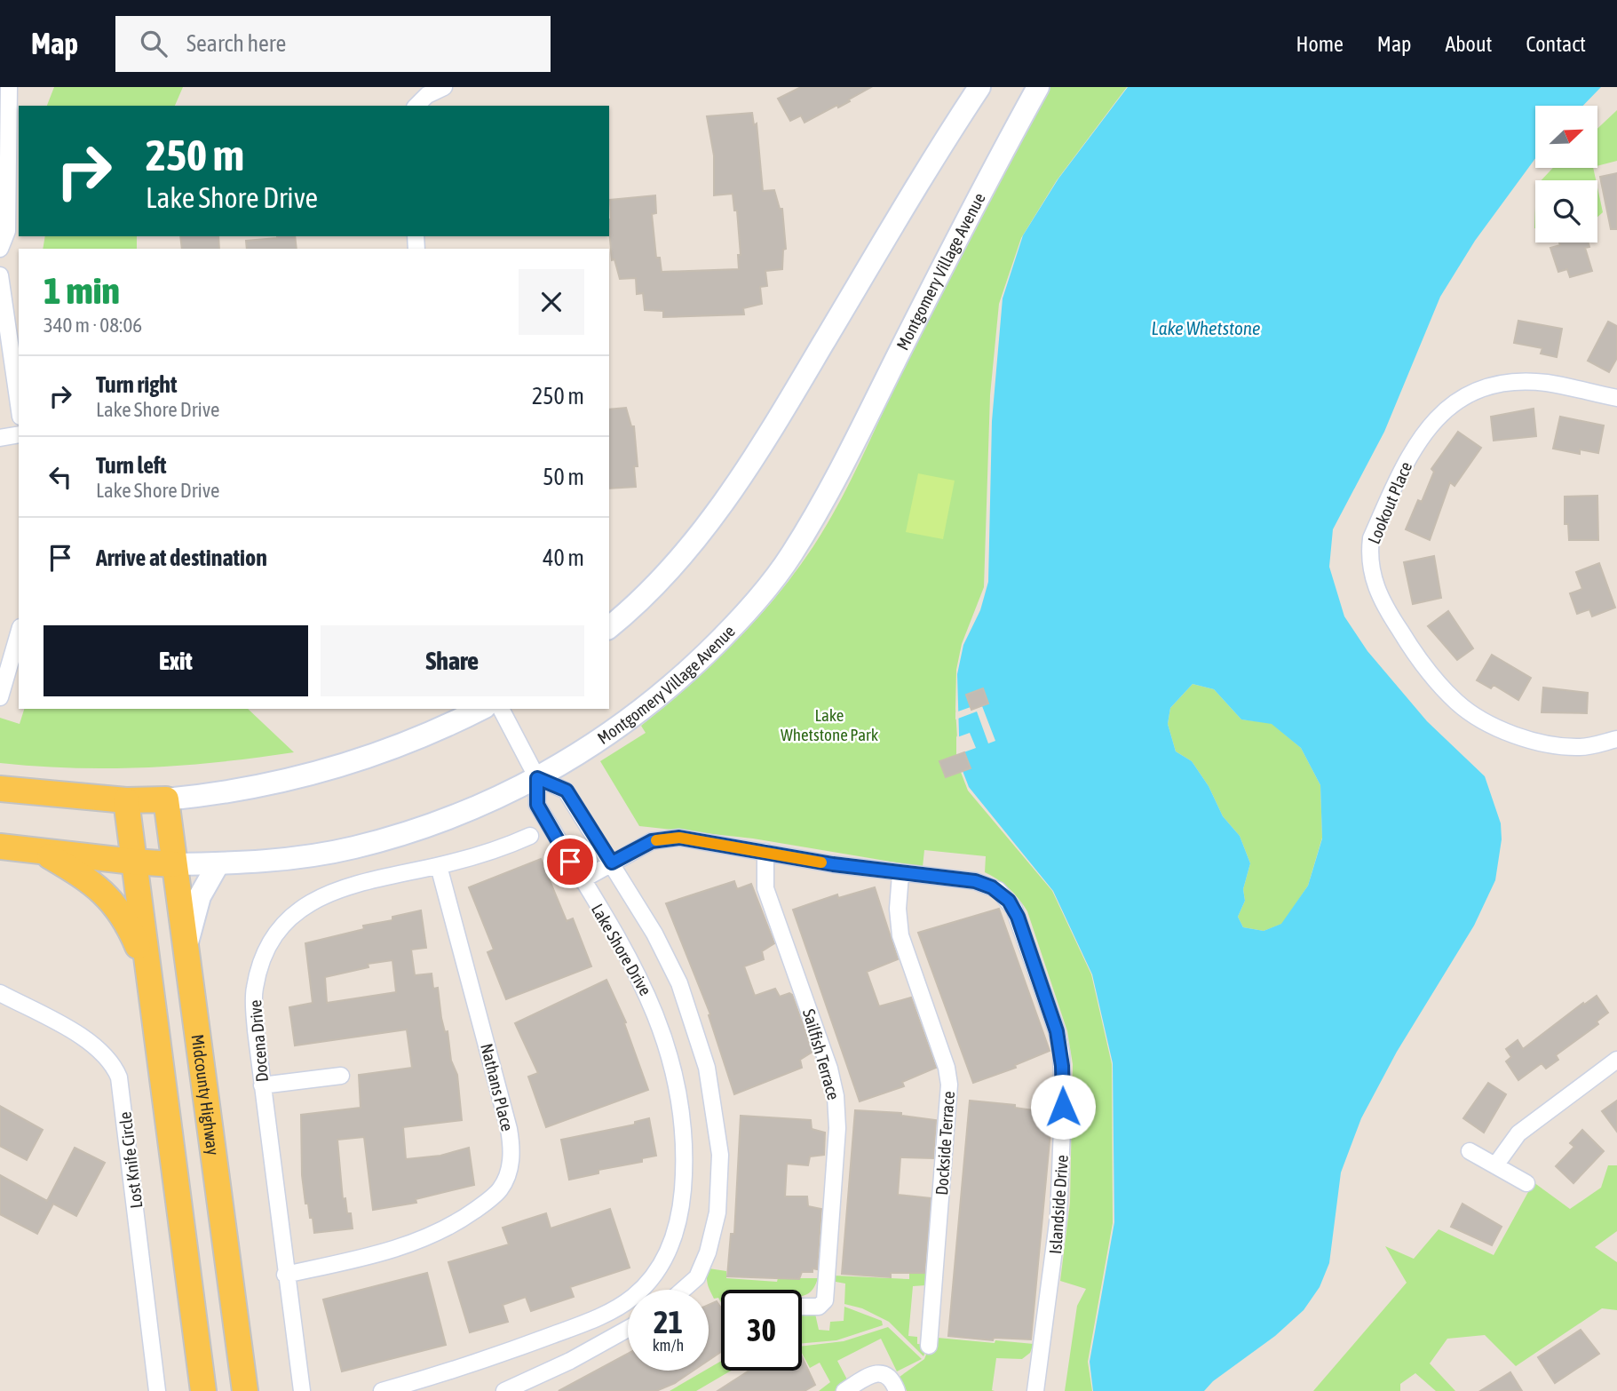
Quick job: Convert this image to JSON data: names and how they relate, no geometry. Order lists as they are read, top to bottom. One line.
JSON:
{"streets":{"main road":["Montgomery Village Avenue","Midcounty Highway"],"street":["Lookout Place","Lake Shore Drive","Docena Drive","Sailfish Terrace","Nathans Place","Dockside Terrace","Lost Knife Circle","Islandside Drive"]},"crossings":[["Montgomery Village Avenue","Lake Shore Drive"],["Montgomery Village Avenue","Midcounty Highway"],["Lake Shore Drive","Islandside Drive"],["Docena Drive","Nathans Place"],["Sailfish Terrace","Islandside Drive"],["Dockside Terrace","Islandside Drive"]],"water":["Lake Whetstone"],"parks":["Lake Whetstone Park"],"north":"top right","page":{"header":"Map","search":"Search here","nav":["Home","Map","About","Contact"],"turn":["250 m","Lake Shore Drive"],"heading":["1 min","340 m · 08:06"],"list":[{"name":"Turn right","note":"Lake Shore Drive","value":"250 m"},{"name":"Turn left","note":"Lake Shore Drive","value":"50 m"},{"name":"Arrive at destination","value":"40 m"}],"buttons":["Exit","Share"],"speed":"21 km/h","limit":"30"}}
